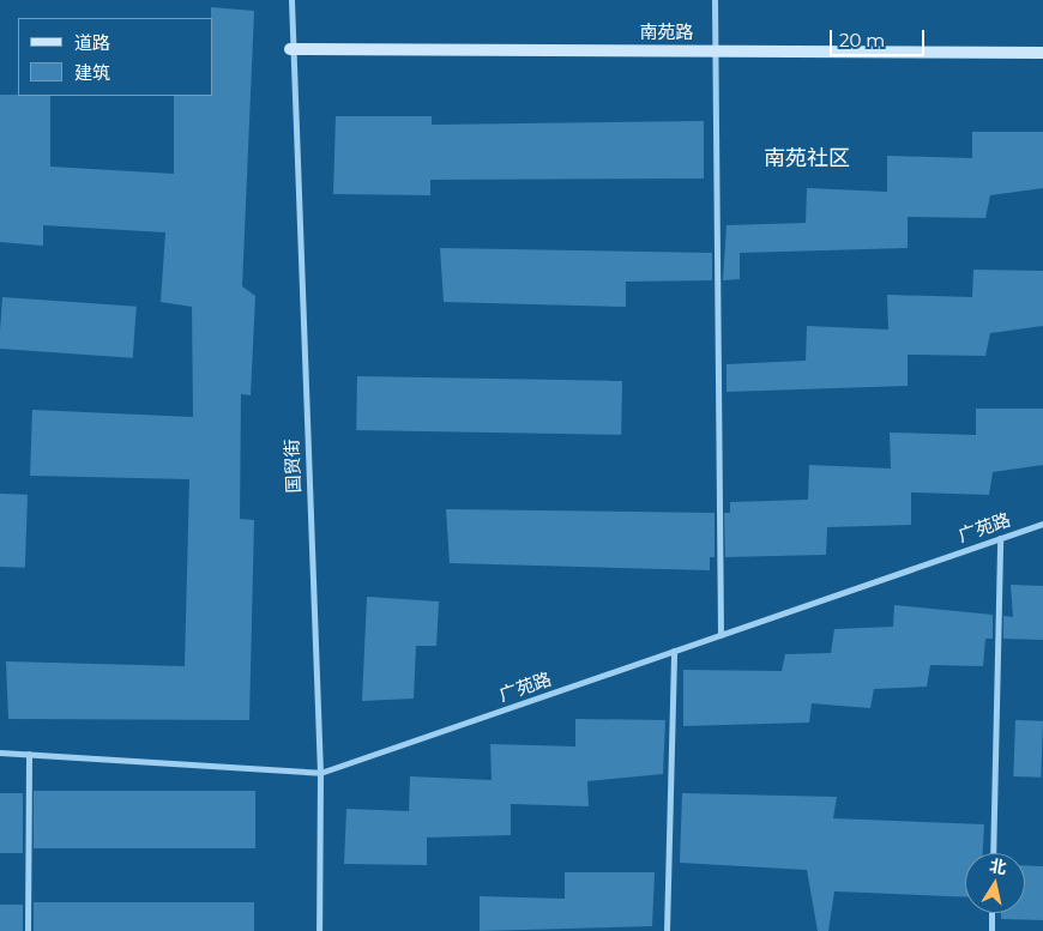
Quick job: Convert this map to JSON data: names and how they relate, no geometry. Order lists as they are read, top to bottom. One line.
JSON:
{"streets":{"street":["南苑路","国贸街","广苑路"]},"crossings":[["南苑路","国贸街"],["国贸街","广苑路"]],"districts":["南苑社区"],"legend":["道路","建筑"],"scale_bar":"20 m","north":"top"}
